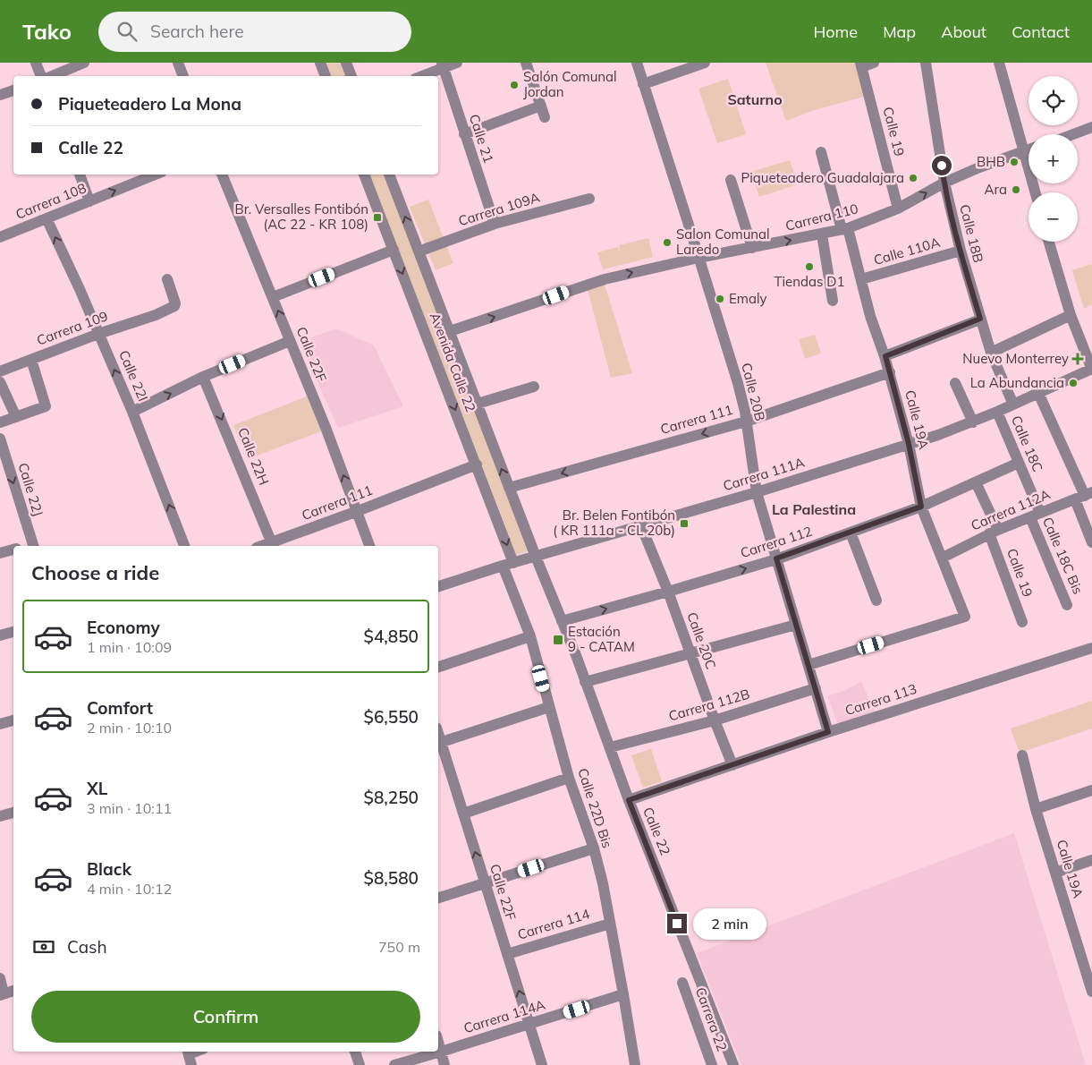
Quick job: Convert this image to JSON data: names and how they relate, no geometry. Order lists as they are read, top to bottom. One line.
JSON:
{"streets":{"street":["Calle 19","Calle 21","Carrera 108","Carrera 109A","Carrera 110","Calle 18B","Calle 110A","Carrera 109","Calle 22F","Avenida Calle 22","Calle 22I","Calle 20B","Carrera 111","Calle 19A","Calle 18C","Calle 22H","Carrera 111A","Calle 22J","Carrera 112A","Carrera 112","Calle 18C Bis","Calle 20C","Carrera 113","Carrera 112B","Calle 22D Bis","Calle 22","Carrera 114","Carrera 114A","Carrera 22"]},"crossings":[["Calle 19","Carrera 110"],["Calle 19","Carrera 112A"],["Calle 19","Carrera 112"],["Calle 21","Carrera 109A"],["Carrera 108","Calle 22I"],["Carrera 109A","Avenida Calle 22"],["Carrera 110","Calle 18B"],["Carrera 110","Avenida Calle 22"],["Carrera 110","Calle 20B"],["Carrera 110","Calle 19A"],["Calle 18B","Calle 110A"],["Calle 18B","Carrera 111A"],["Calle 110A","Calle 19A"],["Carrera 109","Calle 22I"],["Calle 22F","Carrera 111"],["Calle 22F","Carrera 114"],["Calle 22F","Carrera 114A"],["Avenida Calle 22","Carrera 111"],["Avenida Calle 22","Carrera 111A"],["Avenida Calle 22","Calle 22D Bis"],["Avenida Calle 22","Calle 22"],["Calle 20B","Carrera 111"],["Calle 20B","Calle 19A"],["Calle 20B","Carrera 111A"],["Calle 20B","Carrera 112"],["Calle 20B","Carrera 113"],["Calle 20B","Carrera 112B"],["Carrera 111","Calle 19A"],["Carrera 111","Calle 22H"],["Calle 19A","Carrera 111A"],["Calle 19A","Carrera 112A"],["Calle 19A","Carrera 112"],["Calle 18C","Carrera 111A"],["Calle 18C","Carrera 112A"],["Calle 18C","Carrera 112"],["Calle 18C","Calle 18C Bis"],["Carrera 111A","Calle 20C"],["Carrera 111A","Calle 22D Bis"],["Carrera 111A","Calle 22"],["Carrera 112A","Calle 18C Bis"],["Carrera 112","Calle 20C"],["Carrera 112","Calle 22"],["Calle 20C","Carrera 113"],["Calle 20C","Carrera 112B"],["Carrera 113","Calle 22"],["Carrera 112B","Calle 22"],["Calle 22D Bis","Carrera 114"],["Calle 22D Bis","Carrera 114A"]],"one_way":["Carrera 108","Carrera 110","Calle 22F","Calle 22I","Carrera 111","Calle 22H","Calle 22J"],"districts":["Saturno","La Palestina"],"places":{"other":["Salón Comunal Jordan","BHB","Piqueteadero Guadalajara","Ara","Salon Comunal Laredo","Tiendas D1","Emaly","La Abundancia"],"transit":["Br. Versalles Fontibón (AC 22 - KR 108)","Br. Belen Fontibón ( KR 111a - CL 20b)","Estación 9 - CATAM"],"health":["Nuevo Monterrey"]},"page":{"header":"Tako","search":"Search here","nav":["Home","Map","About","Contact"],"map_buttons":["+","−"],"banner":["Piqueteadero La Mona","Calle 22"],"heading":"Choose a ride","list":[{"name":"Economy","note":"1 min · 10:09","value":"$4,850"},{"name":"Comfort","note":"2 min · 10:10","value":"$6,550"},{"name":"XL","note":"3 min · 10:11","value":"$8,250"},{"name":"Black","note":"4 min · 10:12","value":"$8,580"}],"bubble":"2 min","pay":["Cash","750 m"],"buttons":"Confirm"}}
